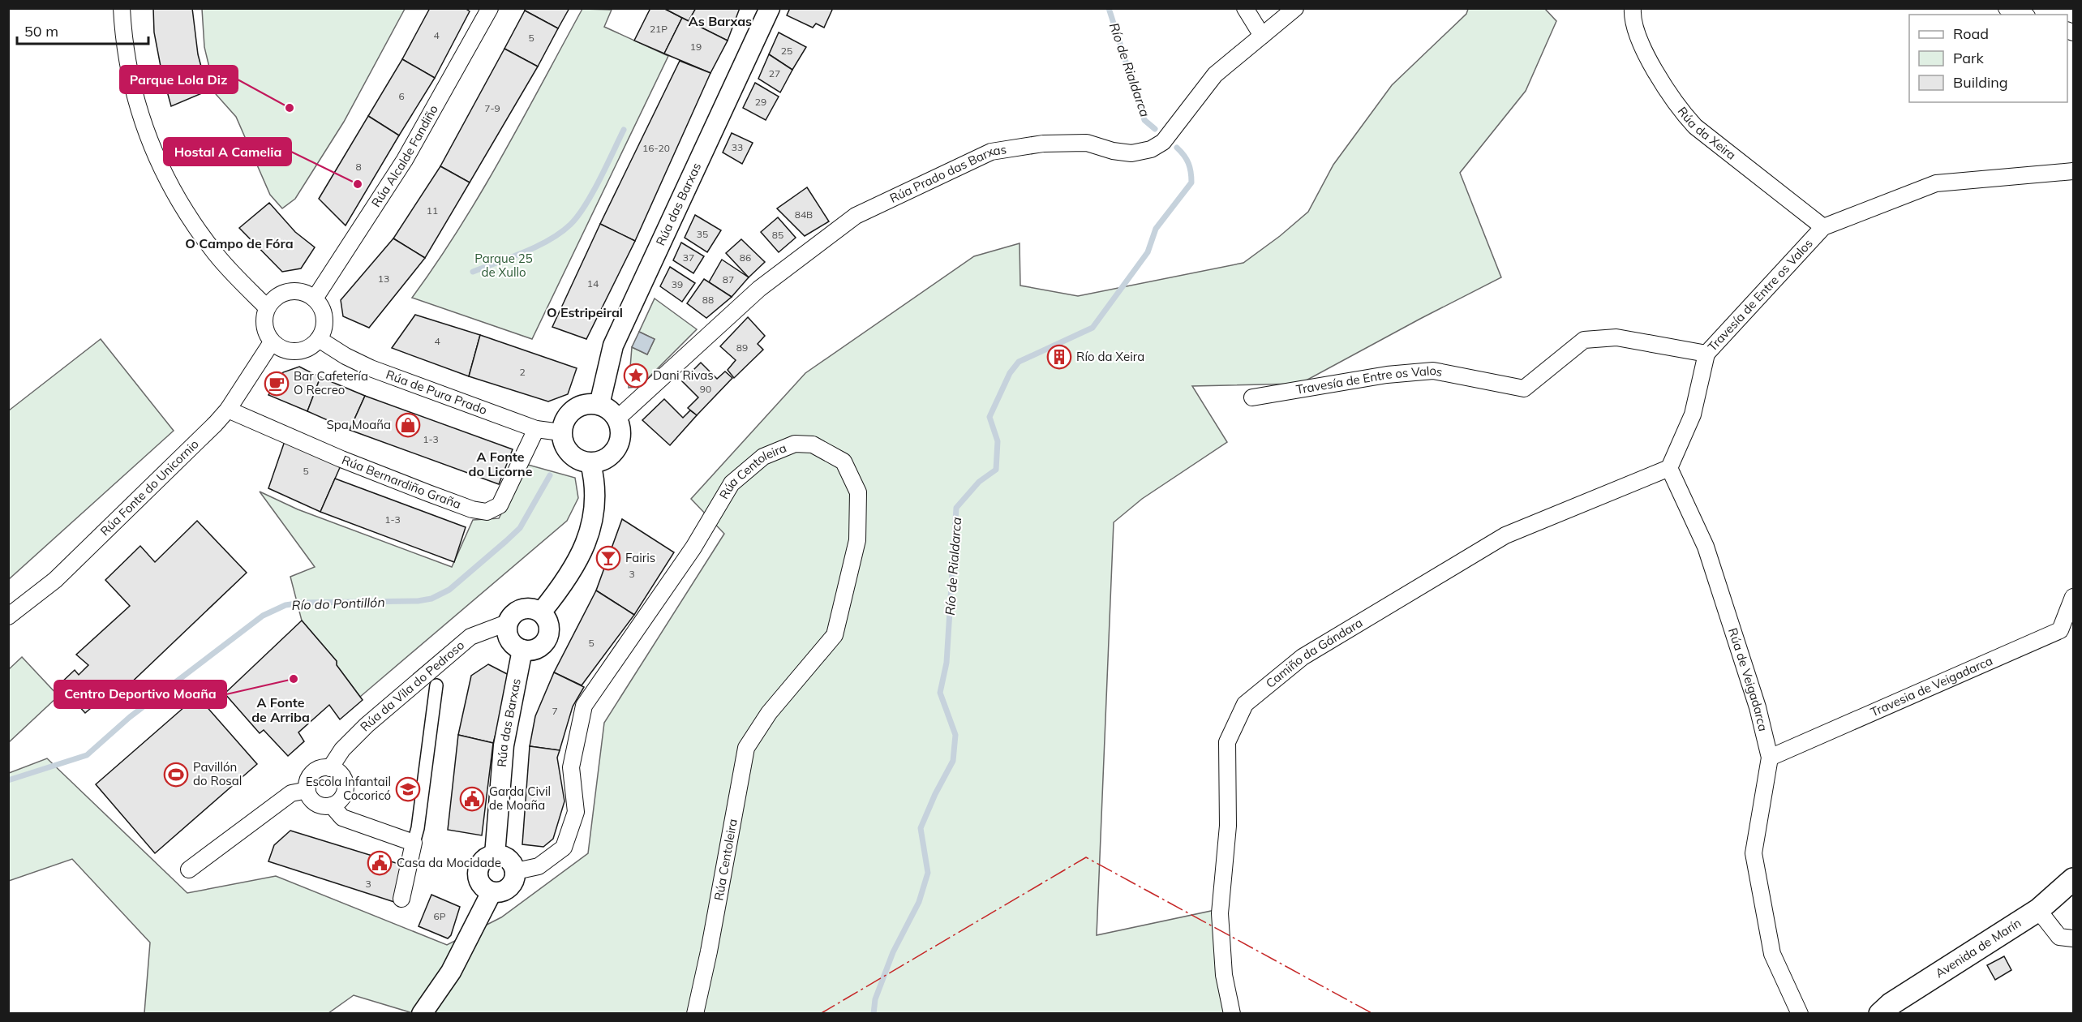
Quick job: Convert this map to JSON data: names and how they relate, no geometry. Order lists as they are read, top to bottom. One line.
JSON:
{"streets":{"main road":["Avenida de Marín"],"street":["Rúa da Xeira","Rúa Alcalde Fandiño","Rúa Prado das Barxas","Rúa das Barxas","Travesía de Entre os Valos","Rúa de Pura Prado","Rúa Centoleira","Rúa Bernardiño Graña","Rúa Fonte do Unicornio","Camiño da Gándara","Rúa de Veigadarca","Rúa da Vila do Pedroso","Travesia de Veigadarca"]},"crossings":[["Rúa da Xeira","Travesía de Entre os Valos"],["Rúa Alcalde Fandiño","Rúa de Pura Prado"],["Rúa Alcalde Fandiño","Rúa Fonte do Unicornio"],["Rúa Prado das Barxas","Rúa das Barxas"],["Rúa Prado das Barxas","Rúa de Pura Prado"],["Rúa das Barxas","Rúa de Pura Prado"],["Rúa das Barxas","Rúa Centoleira"],["Rúa das Barxas","Rúa da Vila do Pedroso"],["Rúa de Pura Prado","Rúa Bernardiño Graña"],["Rúa de Pura Prado","Rúa Fonte do Unicornio"],["Rúa Bernardiño Graña","Rúa Fonte do Unicornio"],["Camiño da Gándara","Rúa de Veigadarca"],["Rúa de Veigadarca","Travesia de Veigadarca"]],"districts":["As Barxas","O Campo de Fóra","O Estripeiral","A Fonte do Licorne","A Fonte de Arriba"],"water":["Río de Rialdarca","Río do Pontillón"],"parks":["Parque 25 de Xullo"],"places":{"other":["Parque Lola Diz","Hostal A Camelia","Centro Deportivo Moaña"],"building":["Río da Xeira"],"place":["Dani Rivas"],"cafe":["Bar Cafetería O Recreo"],"shop":["Spa Moaña"],"bar":["Fairis"],"sports":["Pavillón do Rosal"],"school or university":["Escola Infantail Cocoricó"],"public building":["Garda Civil de Moaña","Casa da Mocidade"]},"house_numbers":["21P","4","5","19","25","27","6","29","7-9","33","16-20","8","11","84B","35","85","37","86","13","87","14","39","88","4","89","2","90","1-3","5","1-3","3","5","7","3","6P"],"legend":["Road","Park","Building"],"scale_bar":"50 m"}
